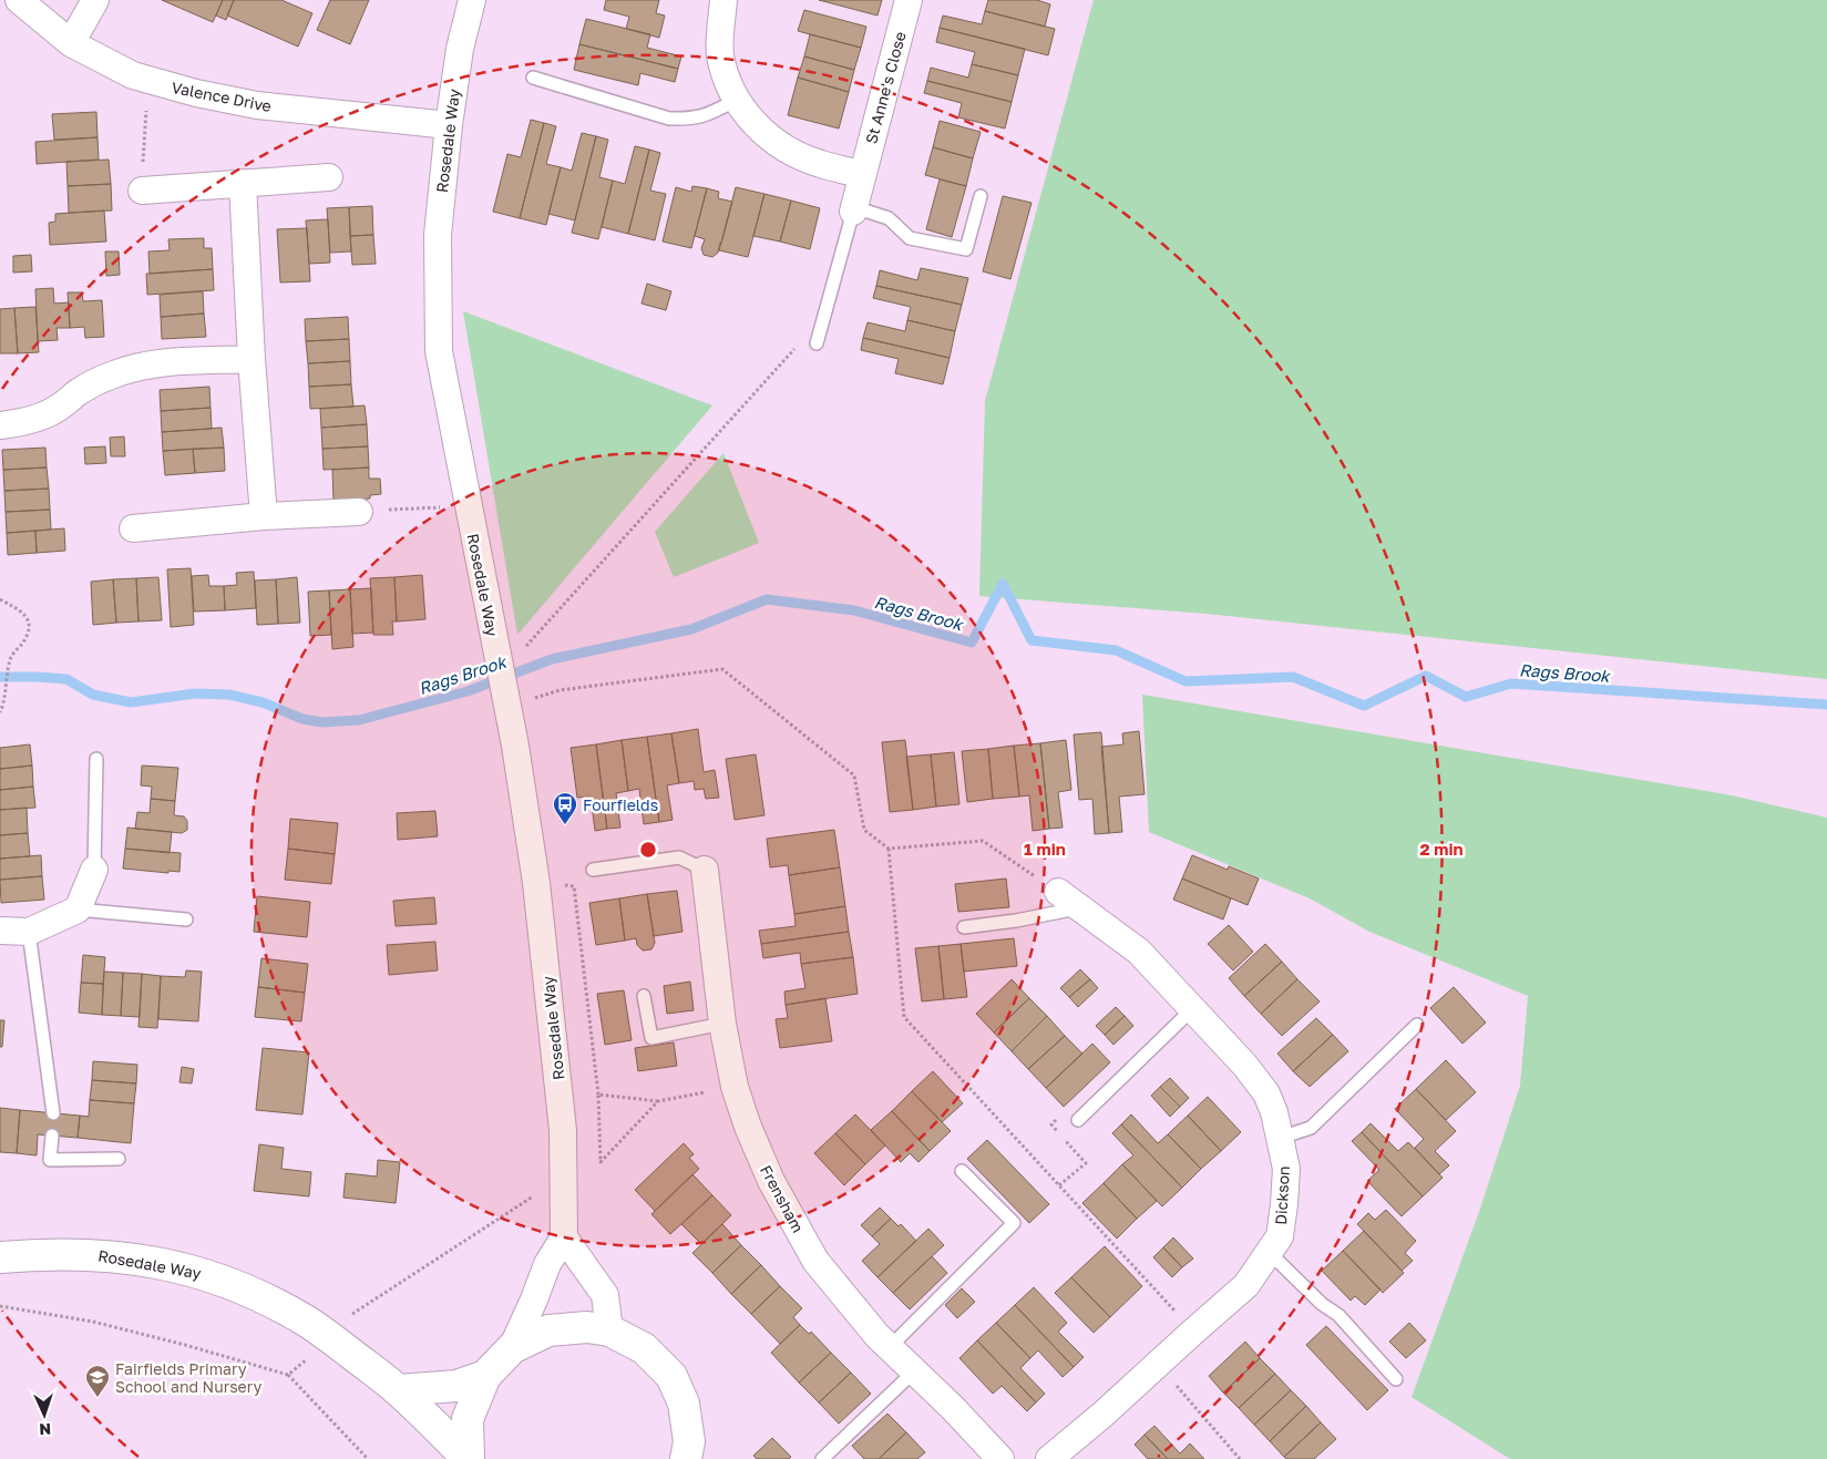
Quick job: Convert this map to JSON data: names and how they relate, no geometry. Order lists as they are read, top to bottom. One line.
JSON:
{"streets":{"street":["St Anne's Close","Valence Drive","Rosedale Way","Dickson","Frensham"]},"crossings":[["Valence Drive","Rosedale Way"]],"water":["Rags Brook"],"places":{"bus stop":["Fourfields"],"school or university":["Fairfields Primary School and Nursery"]},"north":"bottom","rings":["1 min","2 min"]}
